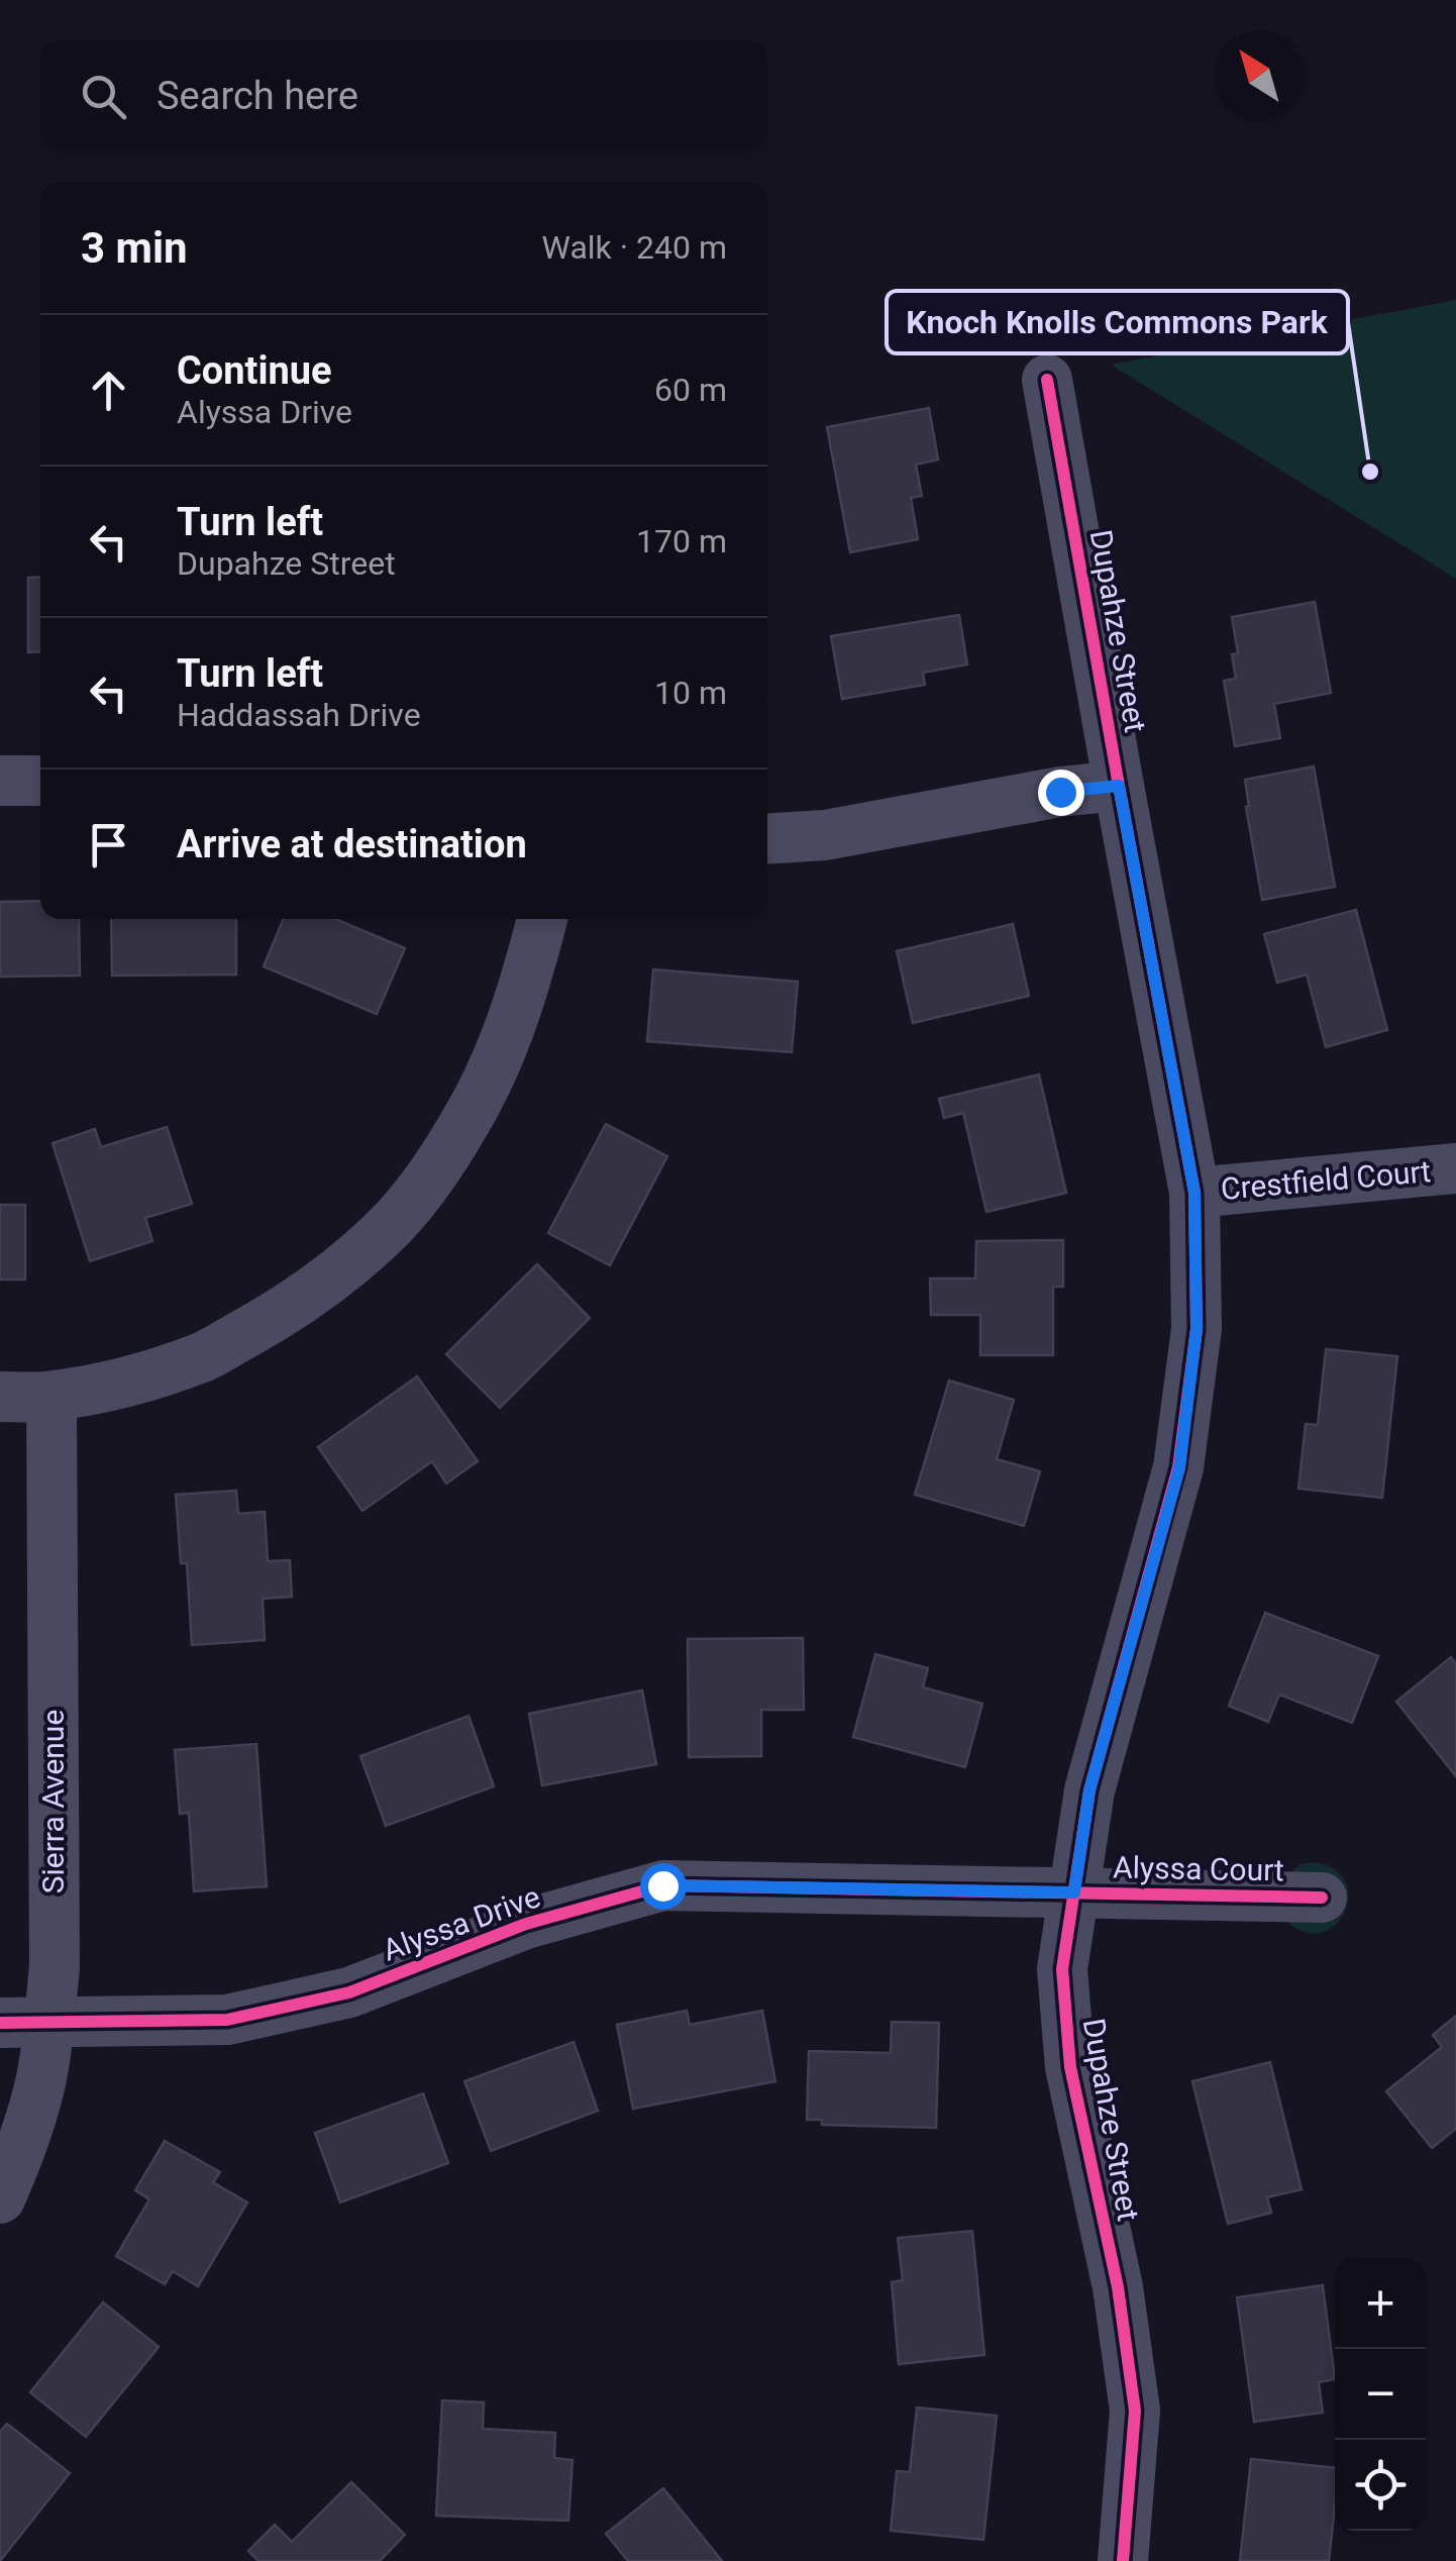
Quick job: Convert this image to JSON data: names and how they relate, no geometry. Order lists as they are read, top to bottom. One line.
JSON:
{"streets":{"street":["Dupahze Street","Crestfield Court","Sierra Avenue","Alyssa Court","Alyssa Drive"]},"crossings":[["Dupahze Street","Crestfield Court"],["Dupahze Street","Alyssa Court"],["Dupahze Street","Alyssa Drive"],["Sierra Avenue","Alyssa Drive"],["Alyssa Court","Alyssa Drive"]],"places":["Knoch Knolls Commons Park"],"north":"top left","page":{"search":"Search here","heading":["3 min","Walk · 240 m"],"list":[["Continue","Alyssa Drive","60 m"],["Turn left","Dupahze Street","170 m"],["Turn left","Haddassah Drive","10 m"],"Arrive at destination"],"map_buttons":["+","−"]}}
